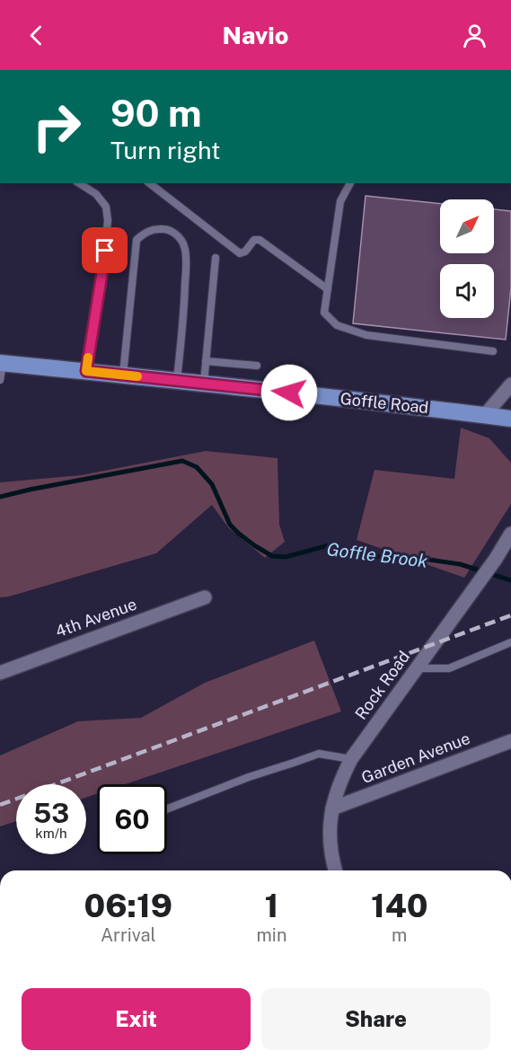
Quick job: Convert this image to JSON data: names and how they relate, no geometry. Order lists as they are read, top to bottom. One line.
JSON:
{"streets":{"main road":["Goffle Road"],"street":["4th Avenue","Rock Road","Garden Avenue"]},"crossings":[["Rock Road","Garden Avenue"]],"water":["Goffle Brook"],"north":"top right","page":{"header":"Navio","turn":["90 m","Turn right"],"speed":"53 km/h","limit":"60","eta":["06:19","Arrival","1","min","140","m"],"buttons":["Exit","Share"]}}
